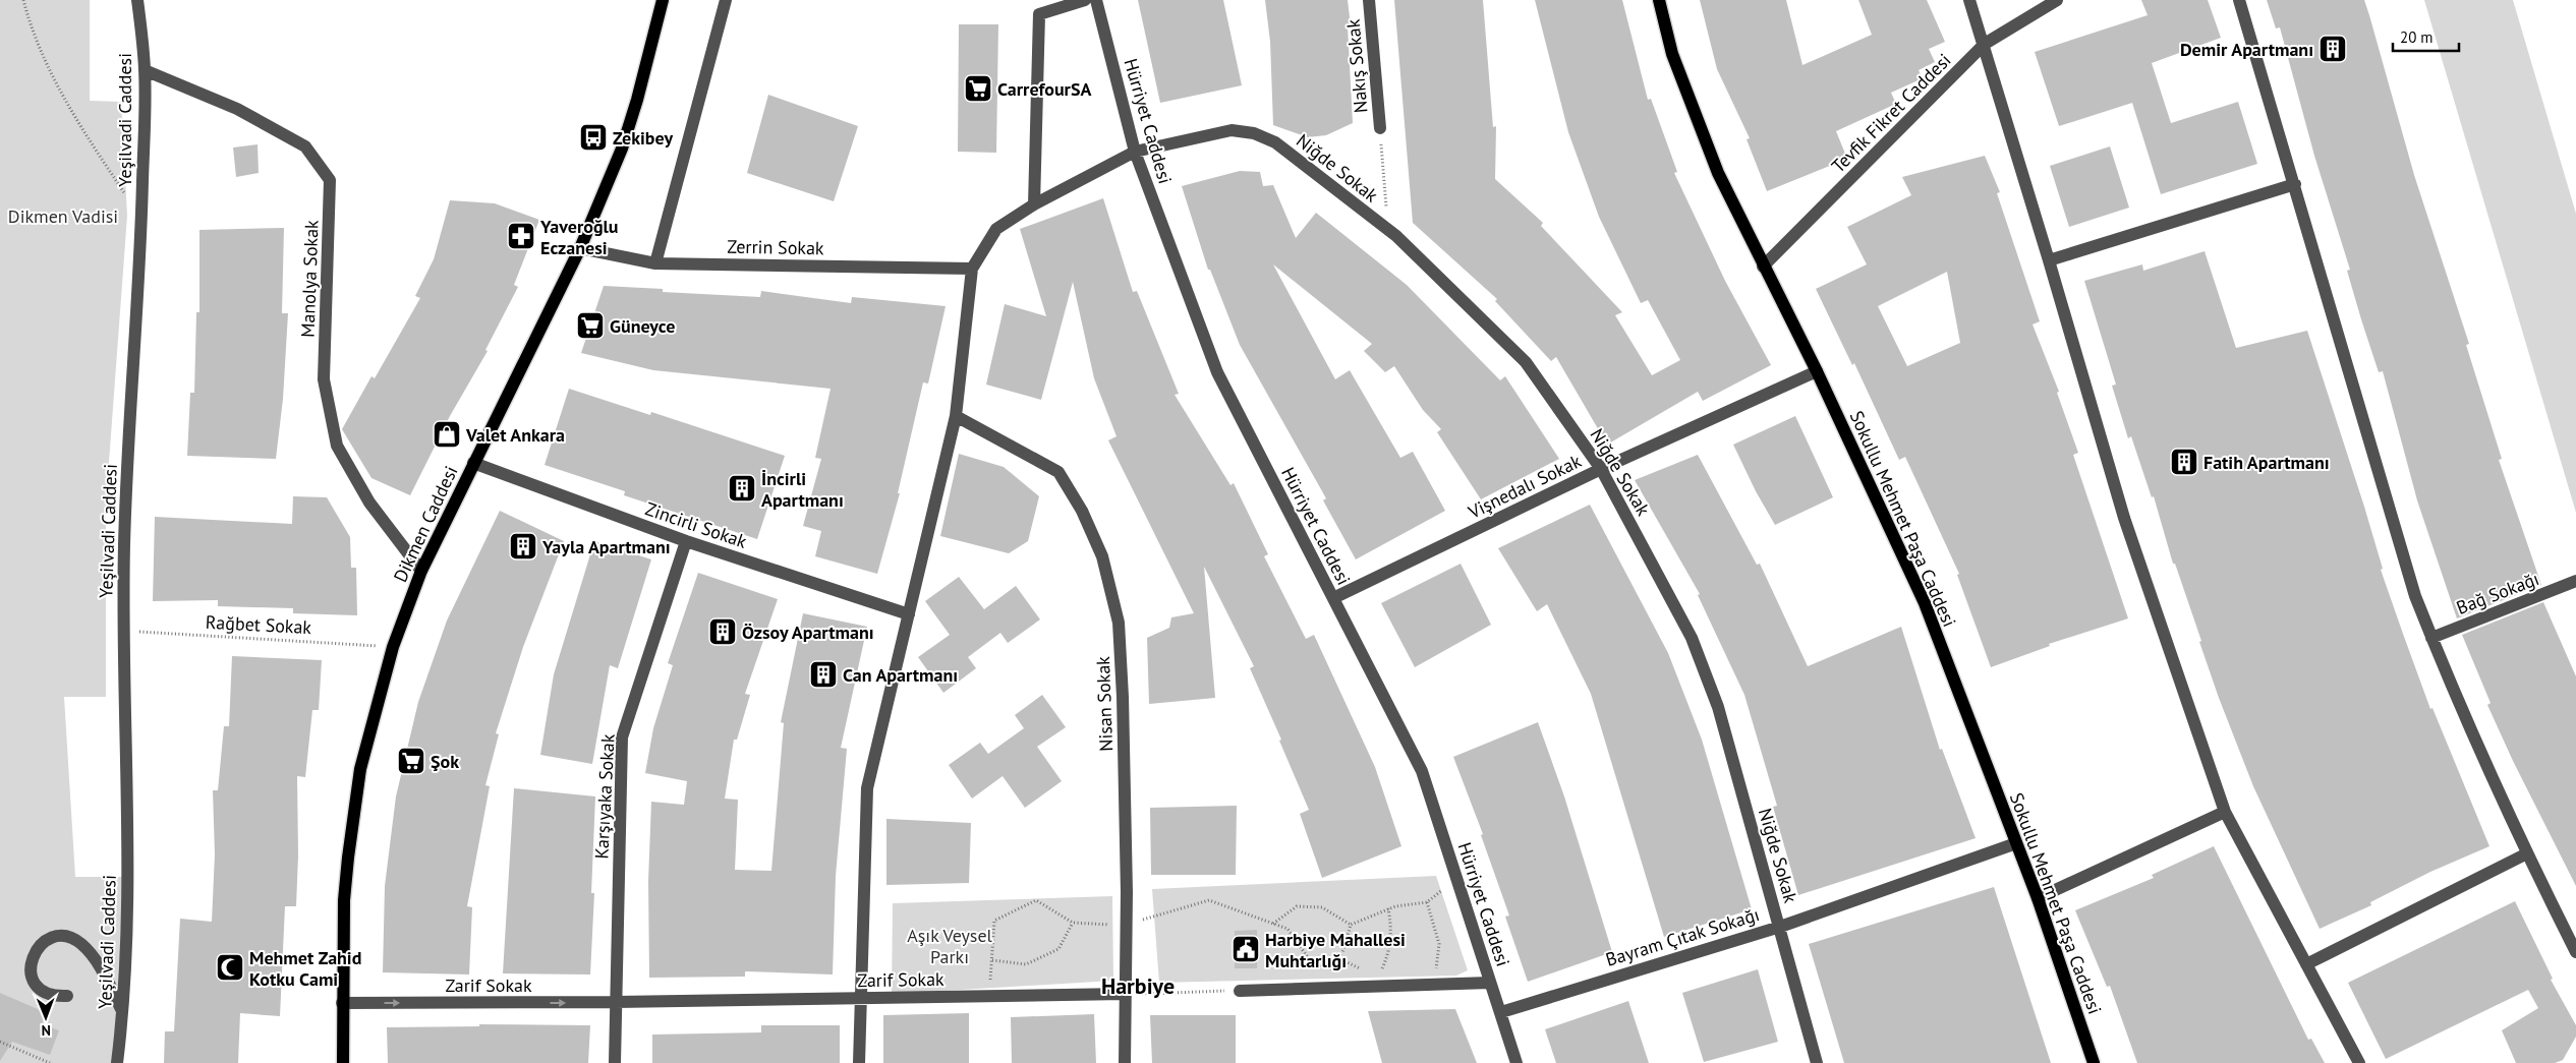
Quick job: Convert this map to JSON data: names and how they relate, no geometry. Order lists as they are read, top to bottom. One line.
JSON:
{"streets":{"main road":["Sokullu Mehmet Paşa Caddesi","Dikmen Caddesi"],"street":["Nakış Sokak","Tevfik Fikret Caddesi","Yeşilvadi Caddesi","Hürriyet Caddesi","Niğde Sokak","Zerrin Sokak","Manolya Sokak","Vişnedalı Sokak","Zincirli Sokak","Bağ Sokağı","Nisan Sokak","Karşıyaka Sokak","Bayram Çıtak Sokağı","Zarif Sokak"],"path":["Rağbet Sokak"]},"crossings":[["Tevfik Fikret Caddesi","Sokullu Mehmet Paşa Caddesi"],["Yeşilvadi Caddesi","Manolya Sokak"],["Yeşilvadi Caddesi","Rağbet Sokak"],["Hürriyet Caddesi","Niğde Sokak"],["Hürriyet Caddesi","Vişnedalı Sokak"],["Hürriyet Caddesi","Bayram Çıtak Sokağı"],["Niğde Sokak","Zerrin Sokak"],["Niğde Sokak","Vişnedalı Sokak"],["Niğde Sokak","Bayram Çıtak Sokağı"],["Zerrin Sokak","Dikmen Caddesi"],["Manolya Sokak","Dikmen Caddesi"],["Vişnedalı Sokak","Sokullu Mehmet Paşa Caddesi"],["Sokullu Mehmet Paşa Caddesi","Bayram Çıtak Sokağı"],["Dikmen Caddesi","Zincirli Sokak"],["Dikmen Caddesi","Rağbet Sokak"],["Dikmen Caddesi","Zarif Sokak"],["Zincirli Sokak","Karşıyaka Sokak"],["Nisan Sokak","Zarif Sokak"],["Karşıyaka Sokak","Zarif Sokak"]],"one_way":["Zarif Sokak"],"districts":["Harbiye"],"parks":["Dikmen Vadisi","Aşık Veysel Parkı"],"places":{"building":["Demir Apartmanı","Fatih Apartmanı","İncirli Apartmanı","Yayla Apartmanı","Özsoy Apartmanı","Can Apartmanı"],"supermarket":["CarrefourSA","Güneyce","Şok"],"bus stop":["Zekibey"],"pharmacy":["Yaveroğlu Eczanesi"],"shop":["Valet Ankara"],"public building":["Harbiye Mahallesi Muhtarlığı"],"mosque":["Mehmet Zahid Kotku Cami"]},"scale_bar":"20 m","north":"bottom"}
